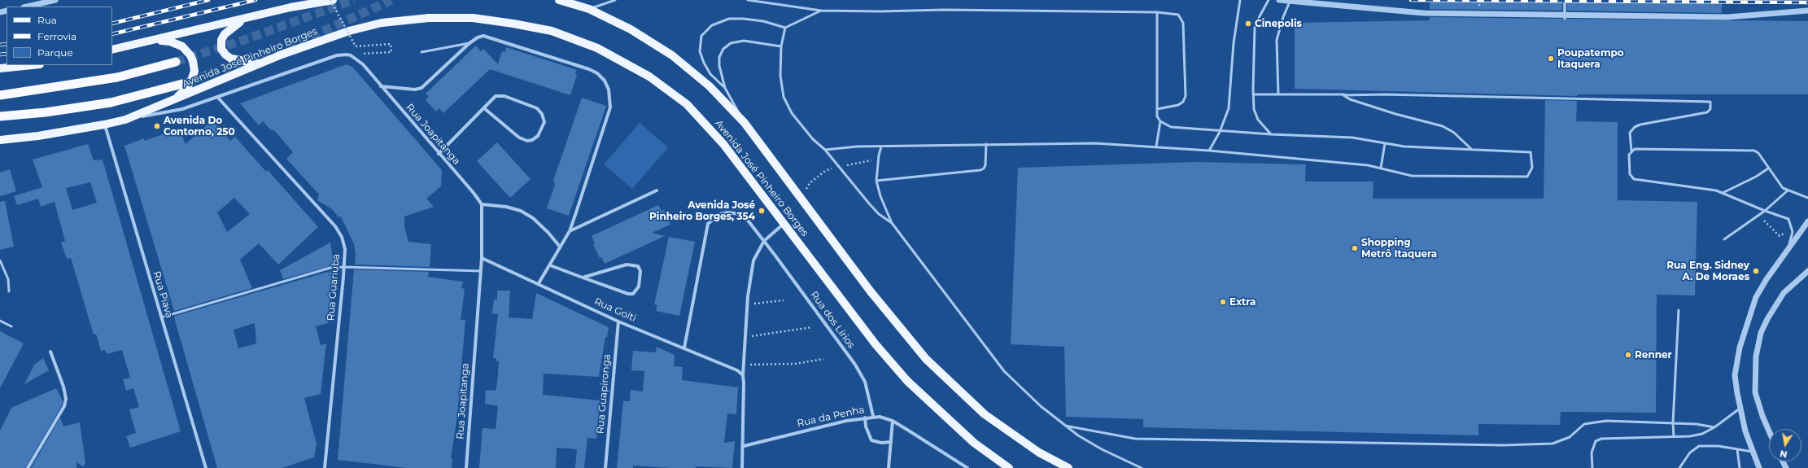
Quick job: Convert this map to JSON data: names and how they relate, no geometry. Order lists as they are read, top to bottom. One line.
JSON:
{"streets":{"main road":["Avenida José Pinheiro Borges"],"street":["Rua Joapitanga","Rua Guariuba","Rua Piava","Rua Goiti","Rua dos Lírios","Rua Guapironga","Rua da Penha"]},"crossings":[["Avenida José Pinheiro Borges","Rua Piava"],["Rua Joapitanga","Rua Goiti"],["Rua Goiti","Rua dos Lírios"],["Rua Goiti","Rua Guapironga"],["Rua dos Lírios","Rua da Penha"]],"places":["Cinepolis","Poupatempo Itaquera","Avenida Do Contorno, 250","Avenida José Pinheiro Borges, 354","Shopping Metrô Itaquera","Rua Eng. Sidney A. De Moraes","Extra","Renner"],"legend":["Rua","Ferrovia","Parque"],"north":"bottom"}
